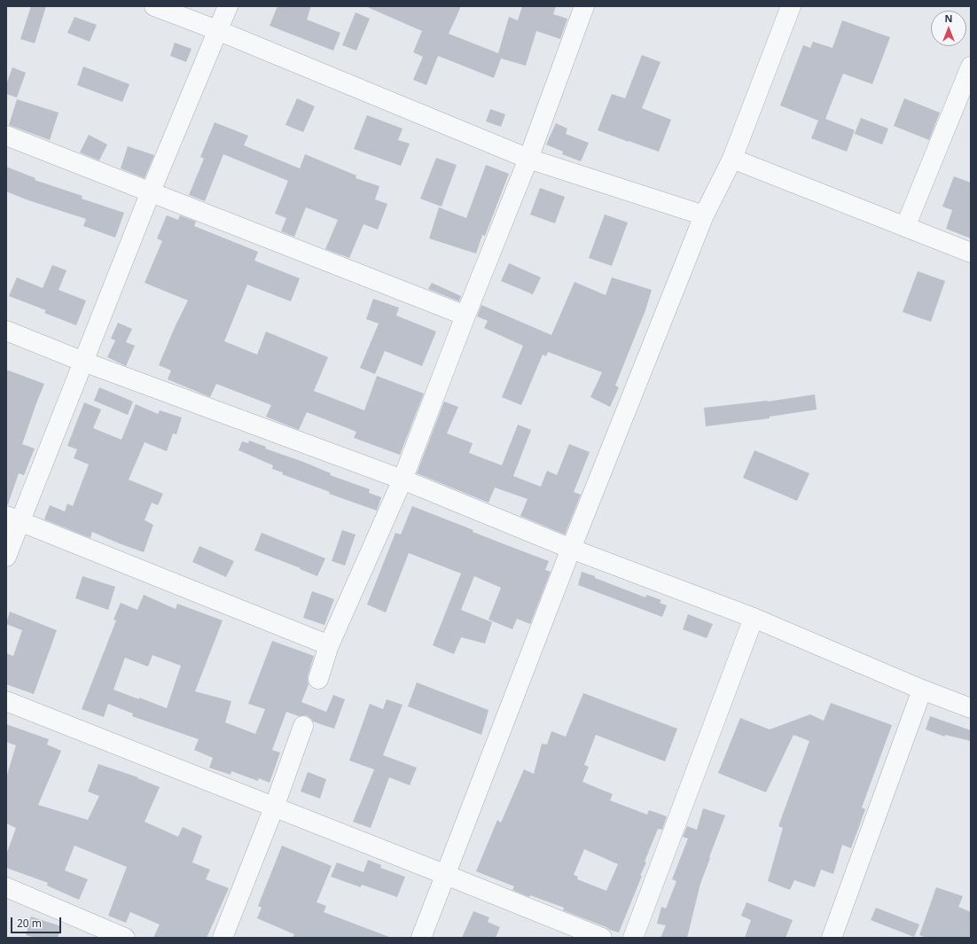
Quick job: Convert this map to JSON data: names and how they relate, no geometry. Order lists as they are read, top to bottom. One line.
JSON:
{"scale_bar":"20 m","north":"top"}
